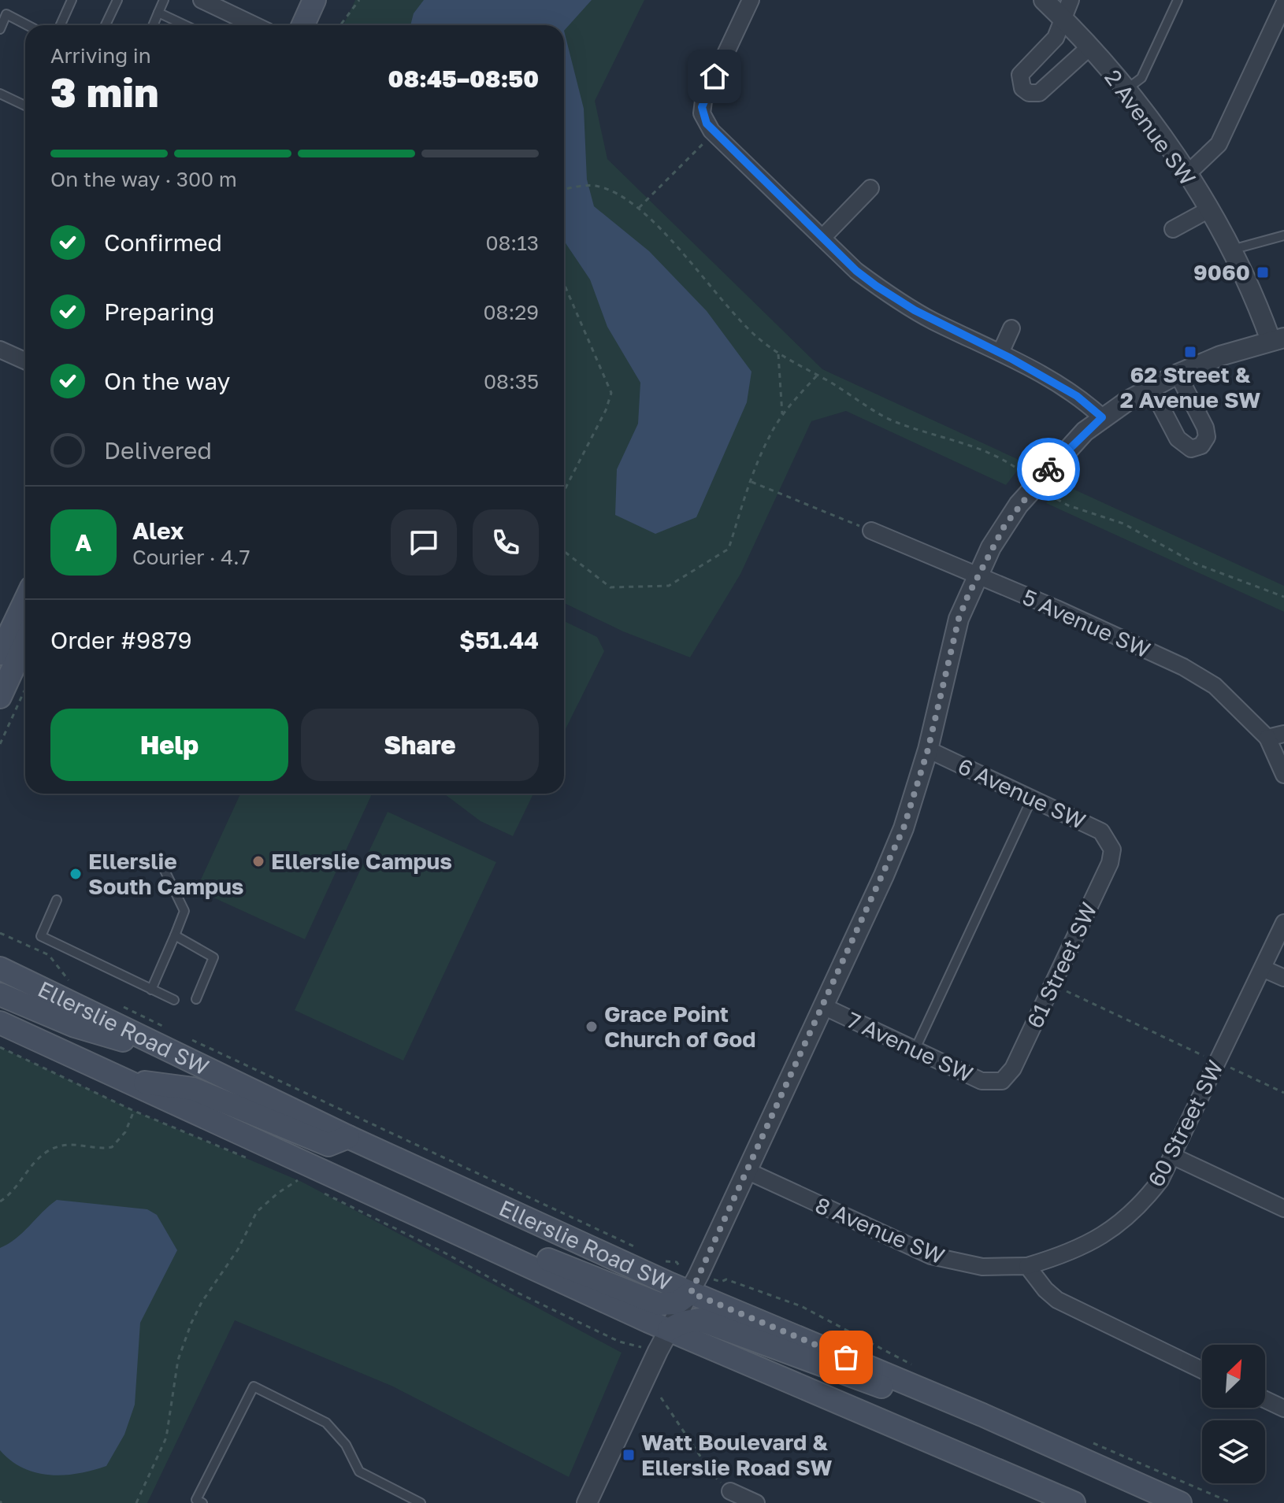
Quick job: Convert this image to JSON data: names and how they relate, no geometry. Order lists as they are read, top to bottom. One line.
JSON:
{"streets":{"main road":["Ellerslie Road SW"],"street":["2 Avenue SW","5 Avenue SW","6 Avenue SW","61 Street SW","7 Avenue SW","60 Street SW","8 Avenue SW"]},"crossings":[["6 Avenue SW","61 Street SW"],["61 Street SW","7 Avenue SW"],["60 Street SW","8 Avenue SW"]],"places":{"transit":["9060","62 Street & 2 Avenue SW","Watt Boulevard & Ellerslie Road SW"],"other":["Ellerslie Campus","Ellerslie South Campus","Grace Point Church of God"]},"north":"top right","page":{"heading":["3 min","Arriving in","08:45–08:50"],"panel":["Alex","Courier · 4.7","Order #9879","$51.44"],"bar":"On the way · 300 m","list":[["Confirmed","08:13"],["Preparing","08:29"],["On the way","08:35"],"Delivered"],"round":"A","buttons":["Help","Share"]}}
